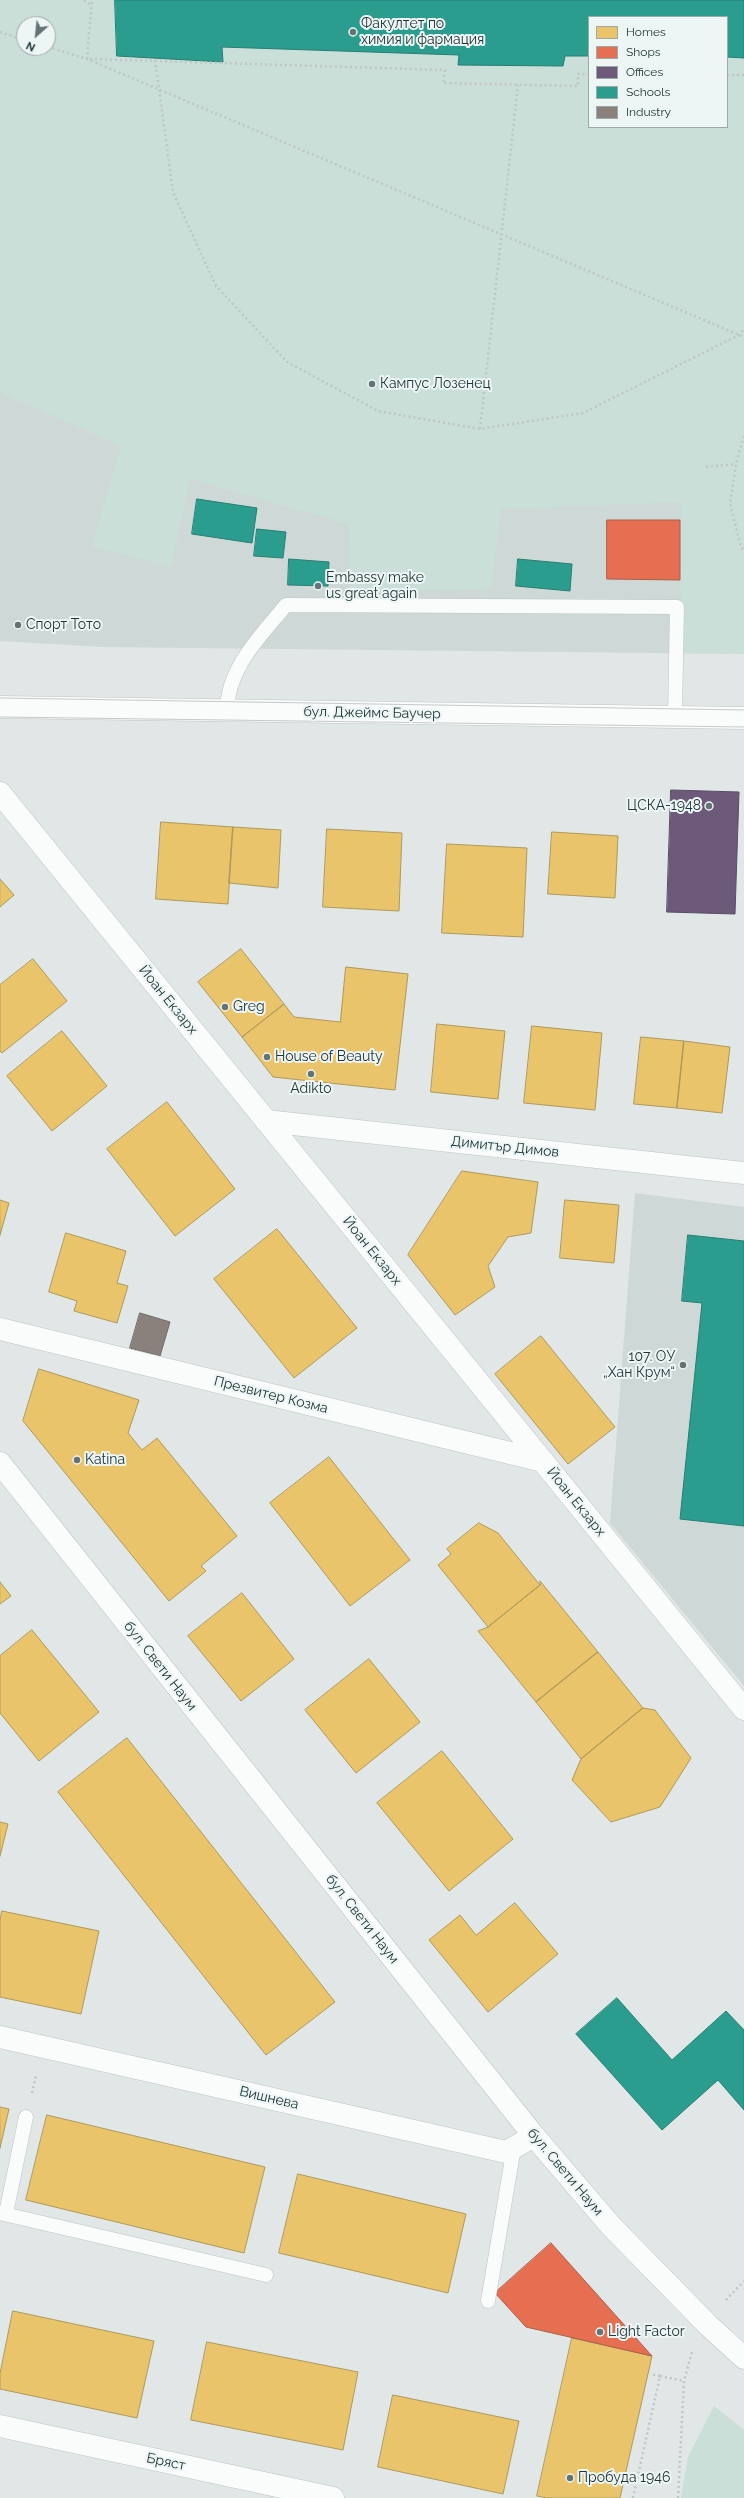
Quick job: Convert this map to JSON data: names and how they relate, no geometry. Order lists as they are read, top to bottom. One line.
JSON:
{"streets":{"street":["бул. Джеймс Баучер","Йоан Екзарх","Димитър Димов","Презвитер Козма","бул. Свети Наум","Вишнева","Бряст"]},"crossings":[["Йоан Екзарх","Димитър Димов"],["Йоан Екзарх","Презвитер Козма"],["бул. Свети Наум","Вишнева"]],"places":["Факултет по химия и фармация","Кампус Лозенец","Embassy make us great again","Спорт Тото","ЦСКА-1948","Greg","House of Beauty","Adikto","107. ОУ „Хан Крум“","Katina","Light Factor","Пробуда 1946"],"legend":["Homes","Shops","Offices","Schools","Industry"],"north":"bottom left"}
